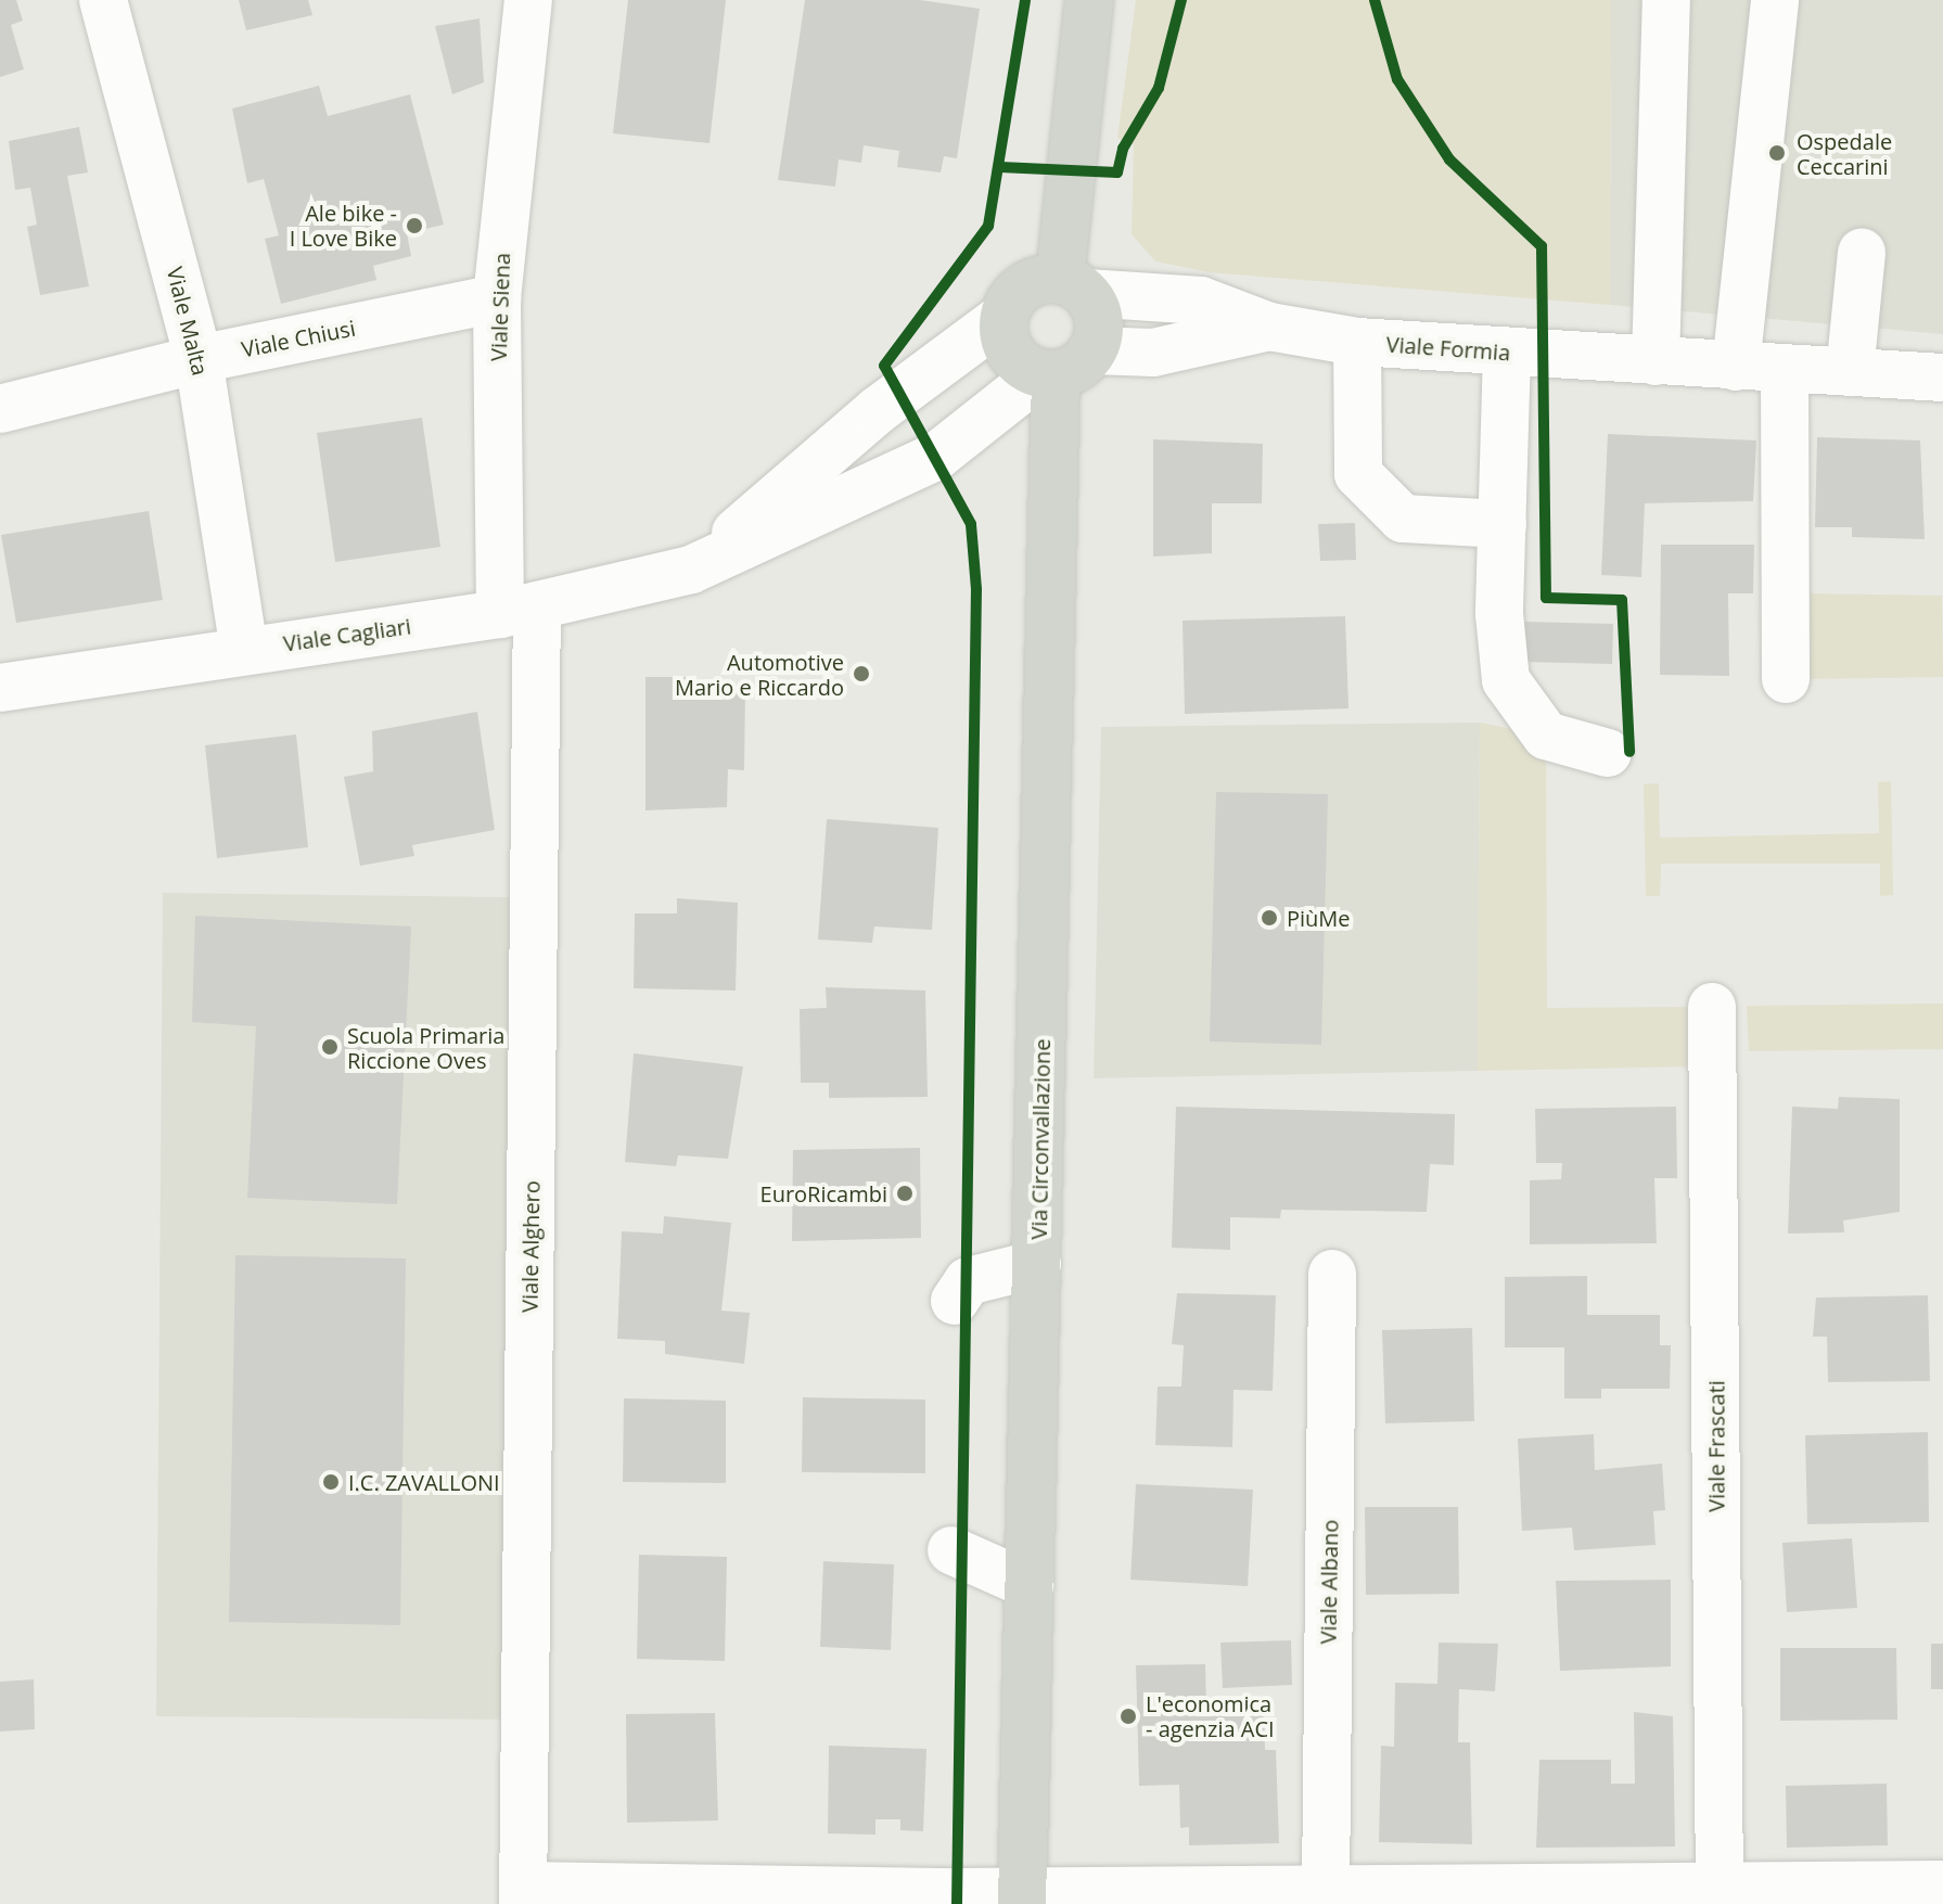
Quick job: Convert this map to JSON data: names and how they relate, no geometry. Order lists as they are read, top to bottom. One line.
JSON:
{"streets":{"main road":["Via Circonvallazione"],"street":["Viale Siena","Viale Malta","Viale Chiusi","Viale Formia","Viale Cagliari","Viale Alghero","Viale Frascati","Viale Albano"]},"crossings":[["Viale Siena","Viale Chiusi"],["Viale Siena","Viale Cagliari"],["Viale Siena","Viale Alghero"],["Viale Malta","Viale Chiusi"],["Viale Malta","Viale Cagliari"],["Viale Formia","Viale Cagliari"],["Viale Formia","Via Circonvallazione"],["Viale Cagliari","Via Circonvallazione"],["Viale Cagliari","Viale Alghero"],["Via Circonvallazione","Viale Alghero"],["Viale Alghero","Viale Frascati"],["Viale Alghero","Viale Albano"]],"places":["Ospedale Ceccarini","Ale bike - I Love Bike","Automotive Mario e Riccardo","PiùMe","Scuola Primaria Riccione Oves","EuroRicambi","I.C. ZAVALLONI","L'economica - agenzia ACI"]}
